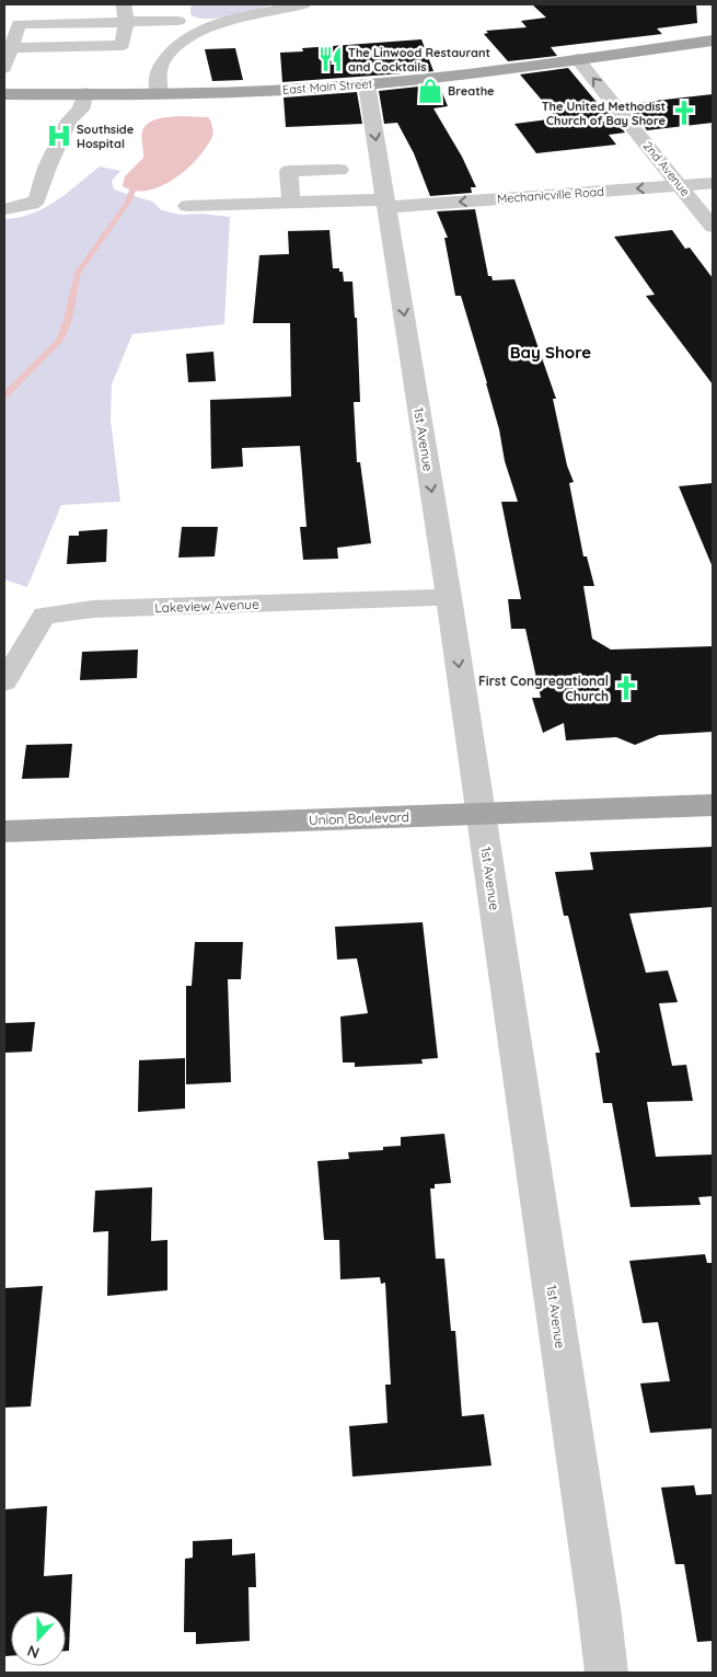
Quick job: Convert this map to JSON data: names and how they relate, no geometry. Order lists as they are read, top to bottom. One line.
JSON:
{"streets":{"main road":["East Main Street","Union Boulevard"],"street":["2nd Avenue","Mechanicville Road","1st Avenue","Lakeview Avenue"]},"crossings":[["East Main Street","2nd Avenue"],["East Main Street","1st Avenue"],["2nd Avenue","Mechanicville Road"],["Mechanicville Road","1st Avenue"],["1st Avenue","Lakeview Avenue"],["1st Avenue","Union Boulevard"]],"one_way":["2nd Avenue","Mechanicville Road","1st Avenue"],"districts":["Bay Shore"],"places":{"restaurant":["The Linwood Restaurant and Cocktails"],"shop":["Breathe"],"church":["The United Methodist Church of Bay Shore","First Congregational Church"],"hospital":["Southside Hospital"]},"north":"bottom"}
